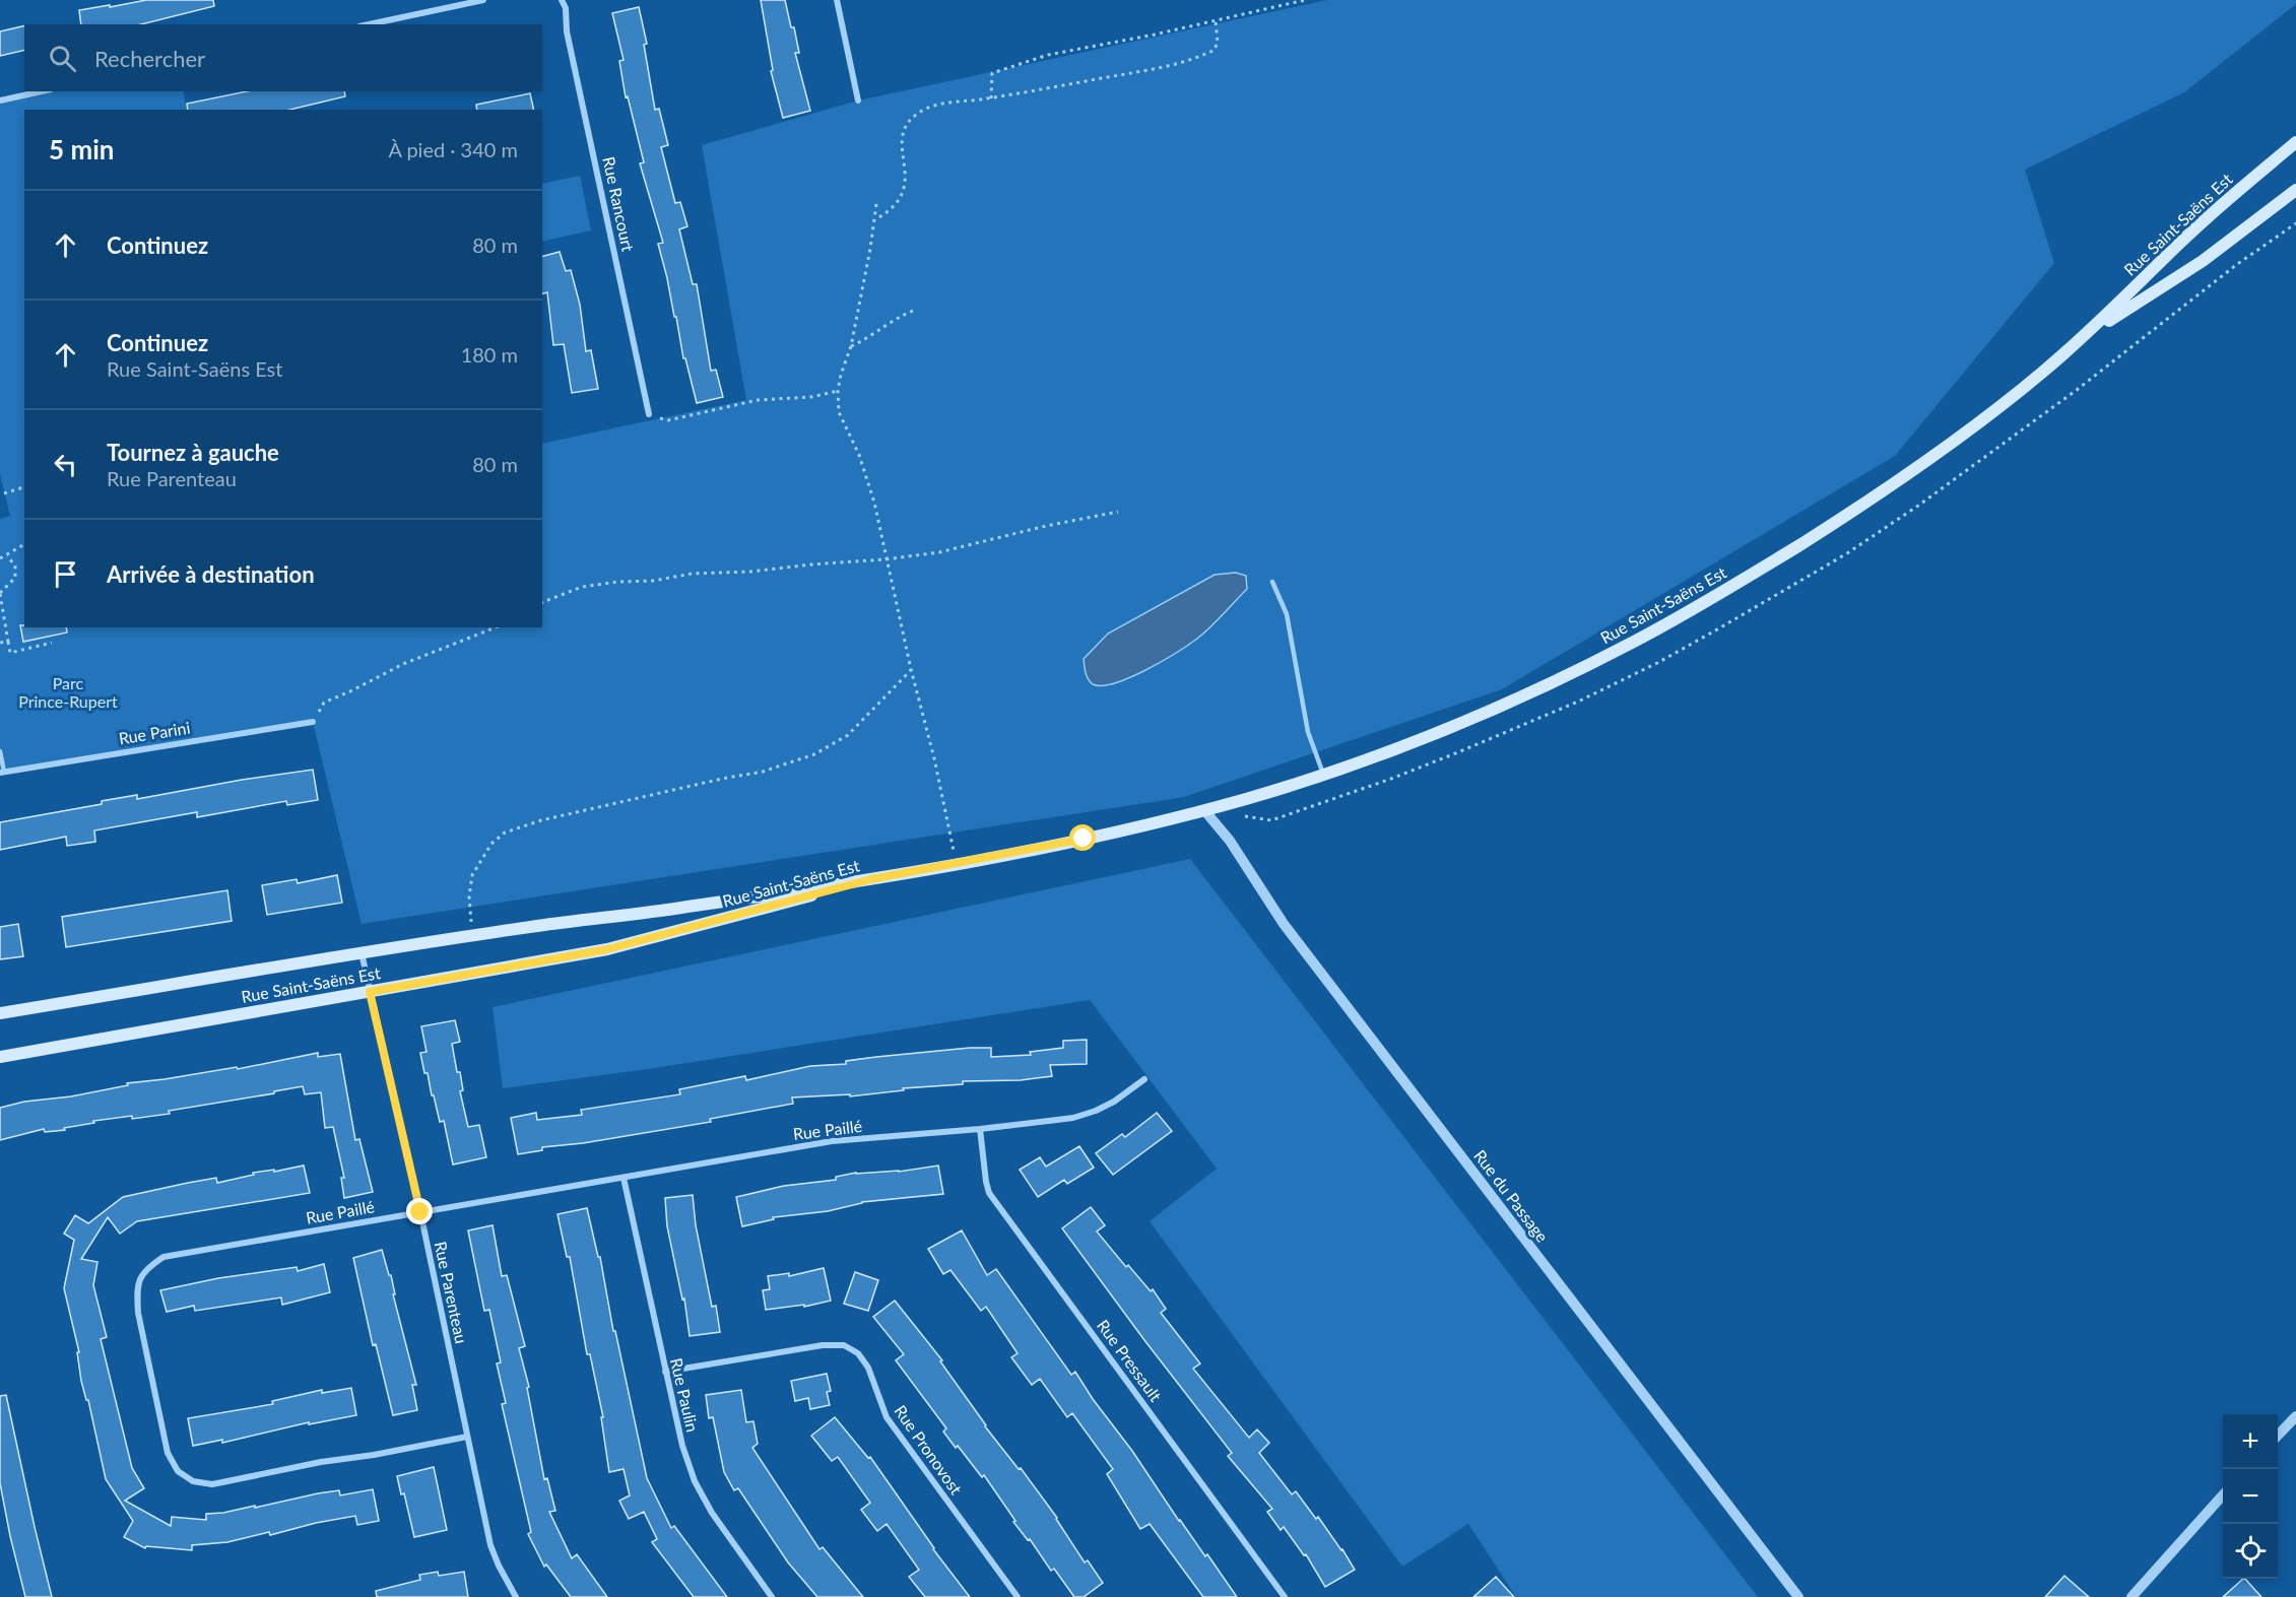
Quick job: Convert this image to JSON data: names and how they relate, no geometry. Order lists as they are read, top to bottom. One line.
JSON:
{"streets":{"main road":["Rue Saint-Saëns Est"],"street":["Rue Rancourt","Rue Parini","Rue Paillé","Rue du Passage","Rue Parenteau","Rue Pressault","Rue Paulin","Rue Pronovost"]},"crossings":[["Rue Saint-Saëns Est","Rue du Passage"],["Rue Saint-Saëns Est","Rue Parenteau"],["Rue Paillé","Rue Parenteau"],["Rue Paillé","Rue Pressault"],["Rue Paillé","Rue Paulin"],["Rue Paulin","Rue Pronovost"]],"parks":["Parc Prince-Rupert"],"page":{"search":"Rechercher","heading":["5 min","À pied · 340 m"],"list":[["Continuez","80 m"],["Continuez","Rue Saint-Saëns Est","180 m"],["Tournez à gauche","Rue Parenteau","80 m"],"Arrivée à destination"],"map_buttons":["+","−"]}}
